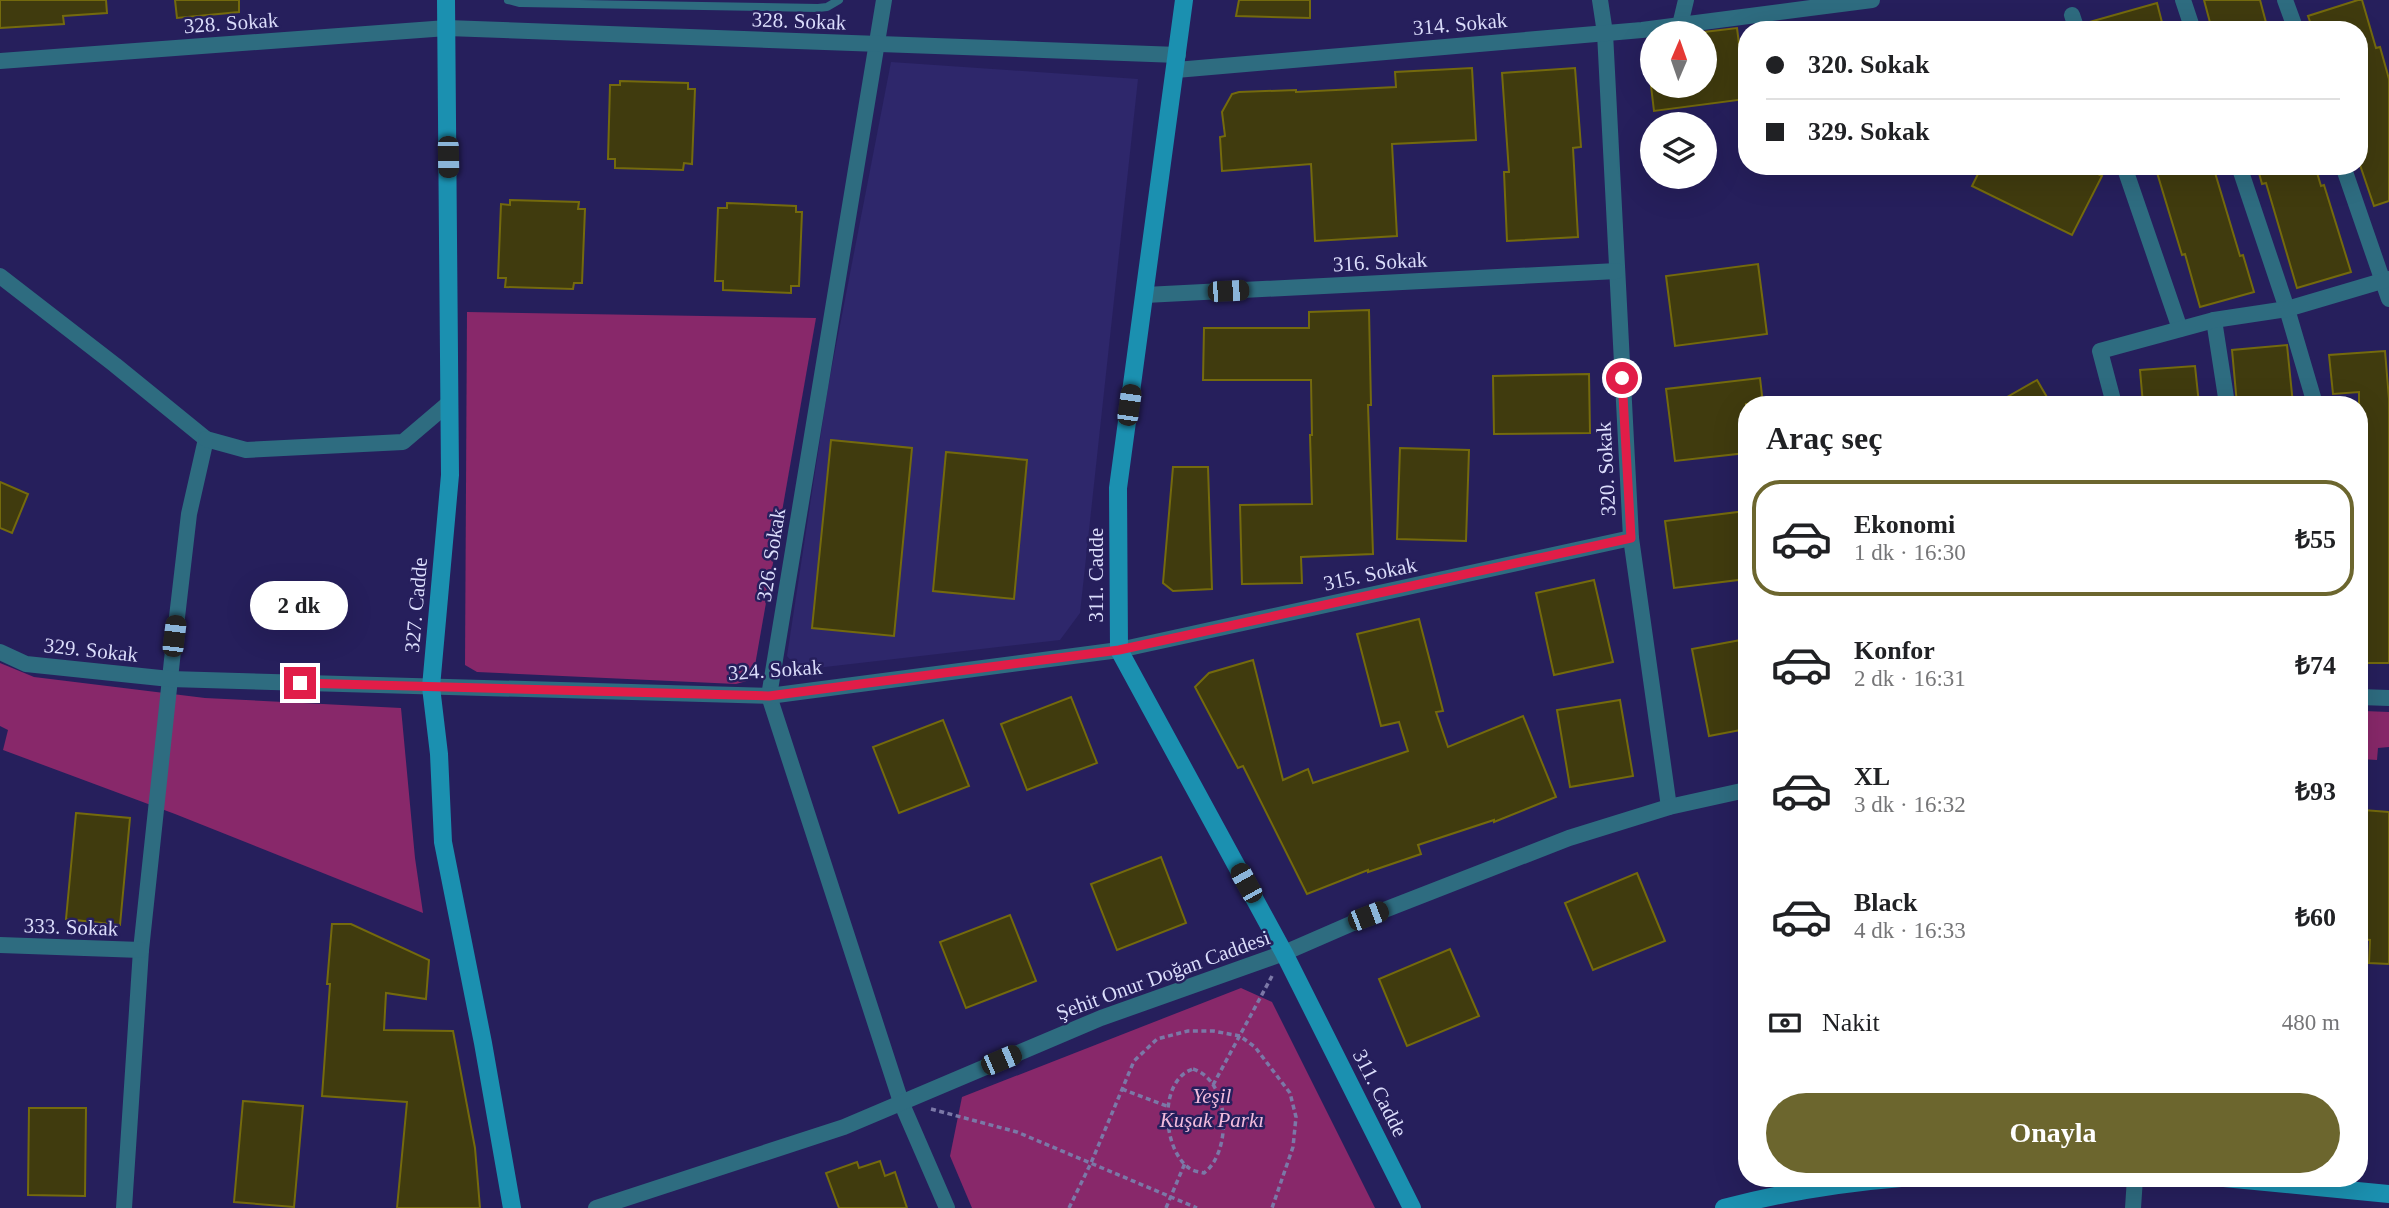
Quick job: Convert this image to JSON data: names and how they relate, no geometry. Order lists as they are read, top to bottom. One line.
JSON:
{"streets":{"street":["328. Sokak","314. Sokak","316. Sokak","320. Sokak","326. Sokak","315. Sokak","311. Cadde","327. Cadde","329. Sokak","324. Sokak","333. Sokak","Şehit Onur Doğan Caddesi"]},"crossings":[["328. Sokak","314. Sokak"],["328. Sokak","326. Sokak"],["328. Sokak","311. Cadde"],["328. Sokak","327. Cadde"],["314. Sokak","320. Sokak"],["314. Sokak","311. Cadde"],["316. Sokak","320. Sokak"],["316. Sokak","311. Cadde"],["320. Sokak","315. Sokak"],["320. Sokak","Şehit Onur Doğan Caddesi"],["326. Sokak","324. Sokak"],["326. Sokak","Şehit Onur Doğan Caddesi"],["315. Sokak","311. Cadde"],["315. Sokak","324. Sokak"],["311. Cadde","324. Sokak"],["311. Cadde","Şehit Onur Doğan Caddesi"],["327. Cadde","329. Sokak"],["327. Cadde","324. Sokak"],["329. Sokak","324. Sokak"]],"parks":["Yeşil Kuşak Parkı"],"north":"top","page":{"banner":["320. Sokak","329. Sokak"],"heading":"Araç seç","list":[{"name":"Ekonomi","note":"1 dk · 16:30","value":"₺55"},{"name":"Konfor","note":"2 dk · 16:31","value":"₺74"},{"name":"XL","note":"3 dk · 16:32","value":"₺93"},{"name":"Black","note":"4 dk · 16:33","value":"₺60"}],"bubble":"2 dk","pay":["Nakit","480 m"],"buttons":"Onayla"}}
